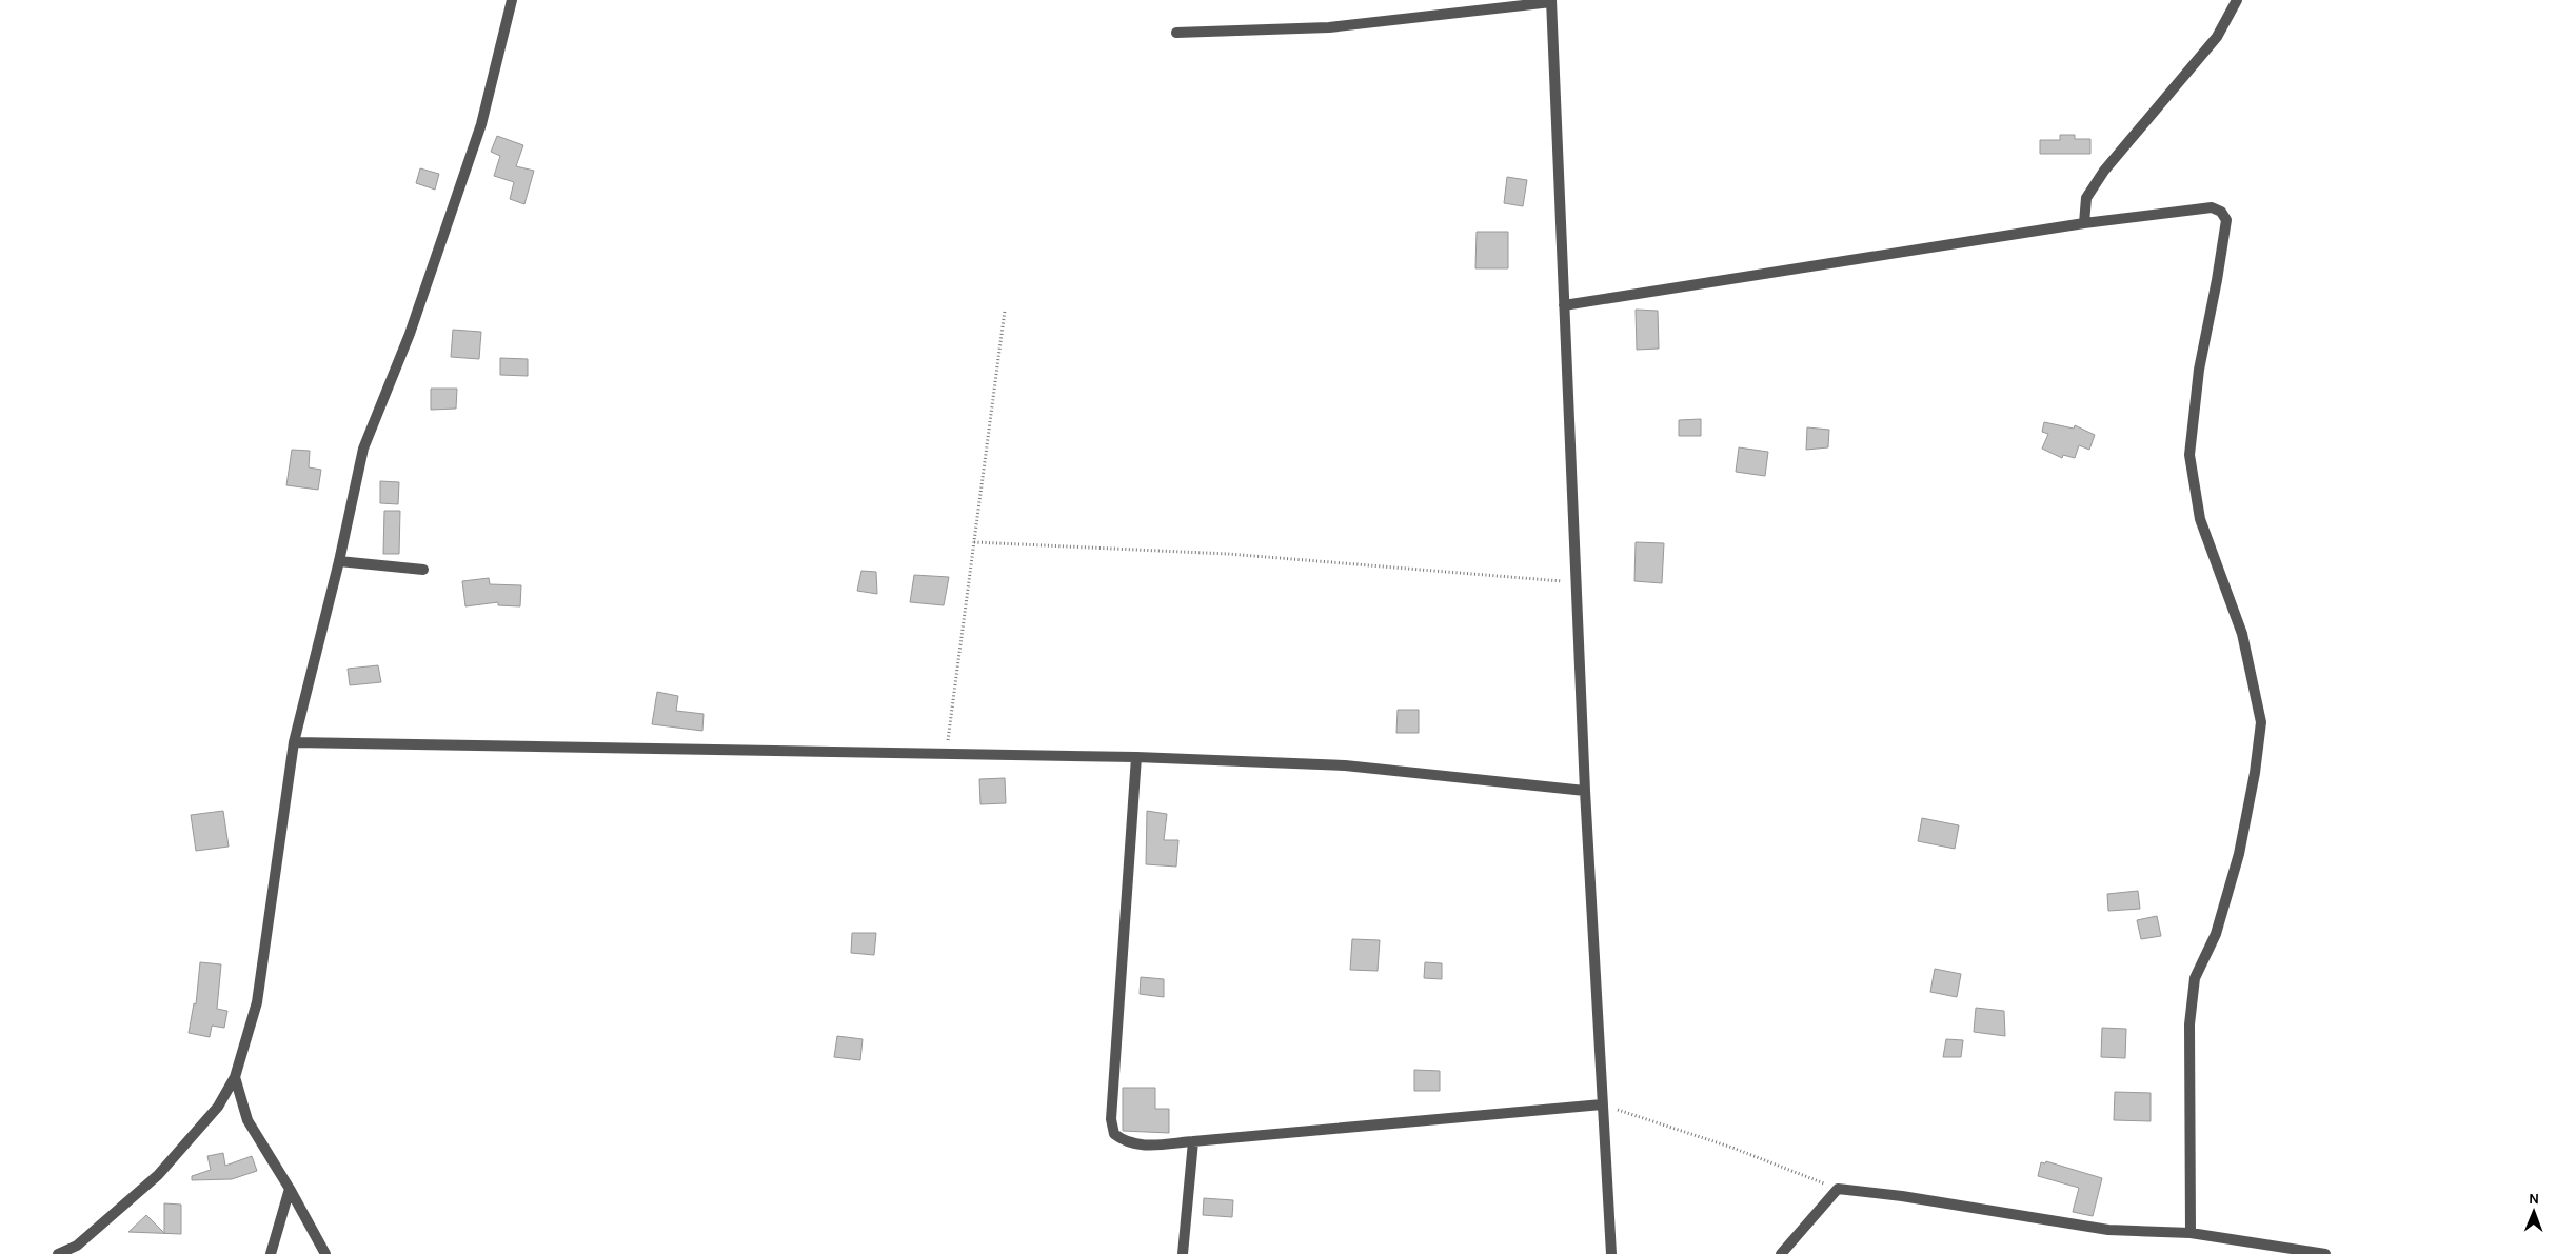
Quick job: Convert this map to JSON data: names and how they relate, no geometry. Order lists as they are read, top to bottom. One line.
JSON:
{"north":"top"}
